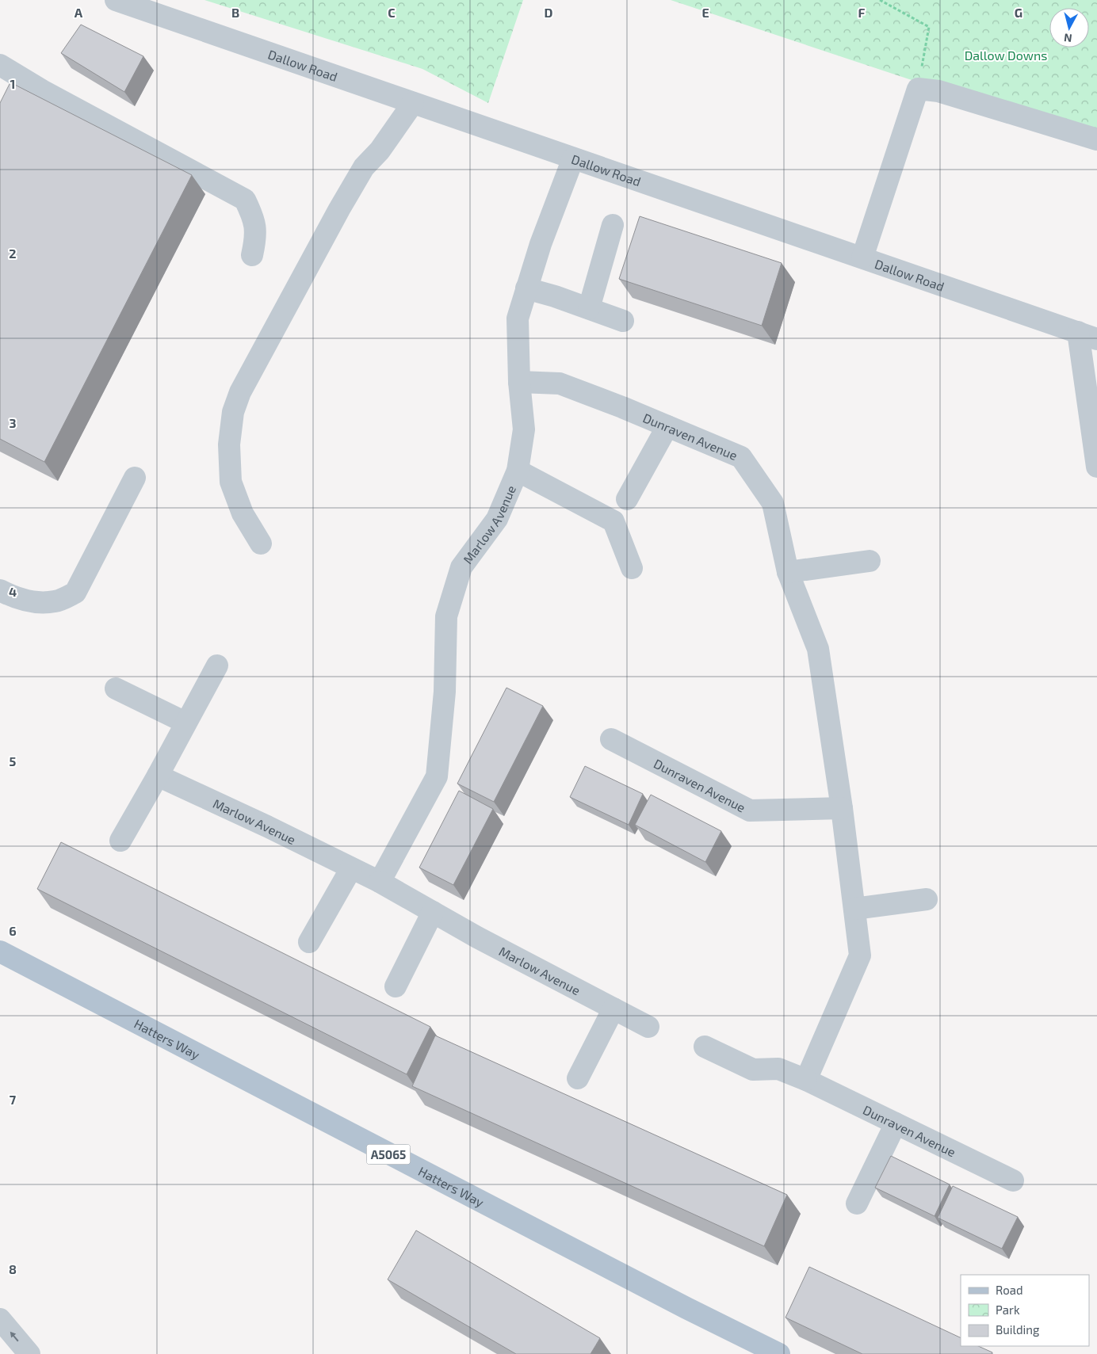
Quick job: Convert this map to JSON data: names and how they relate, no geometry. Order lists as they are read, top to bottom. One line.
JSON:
{"streets":{"main road":["Hatters Way","A5065"],"street":["Dallow Road","Dunraven Avenue","Marlow Avenue"]},"crossings":[["Dallow Road","Marlow Avenue"],["Dunraven Avenue","Marlow Avenue"]],"parks":["Dallow Downs"],"legend":["Road","Park","Building"],"north":"bottom","grid":{"columns":["A","B","C","D","E","F","G"],"rows":["1","2","3","4","5","6","7","8"]}}
